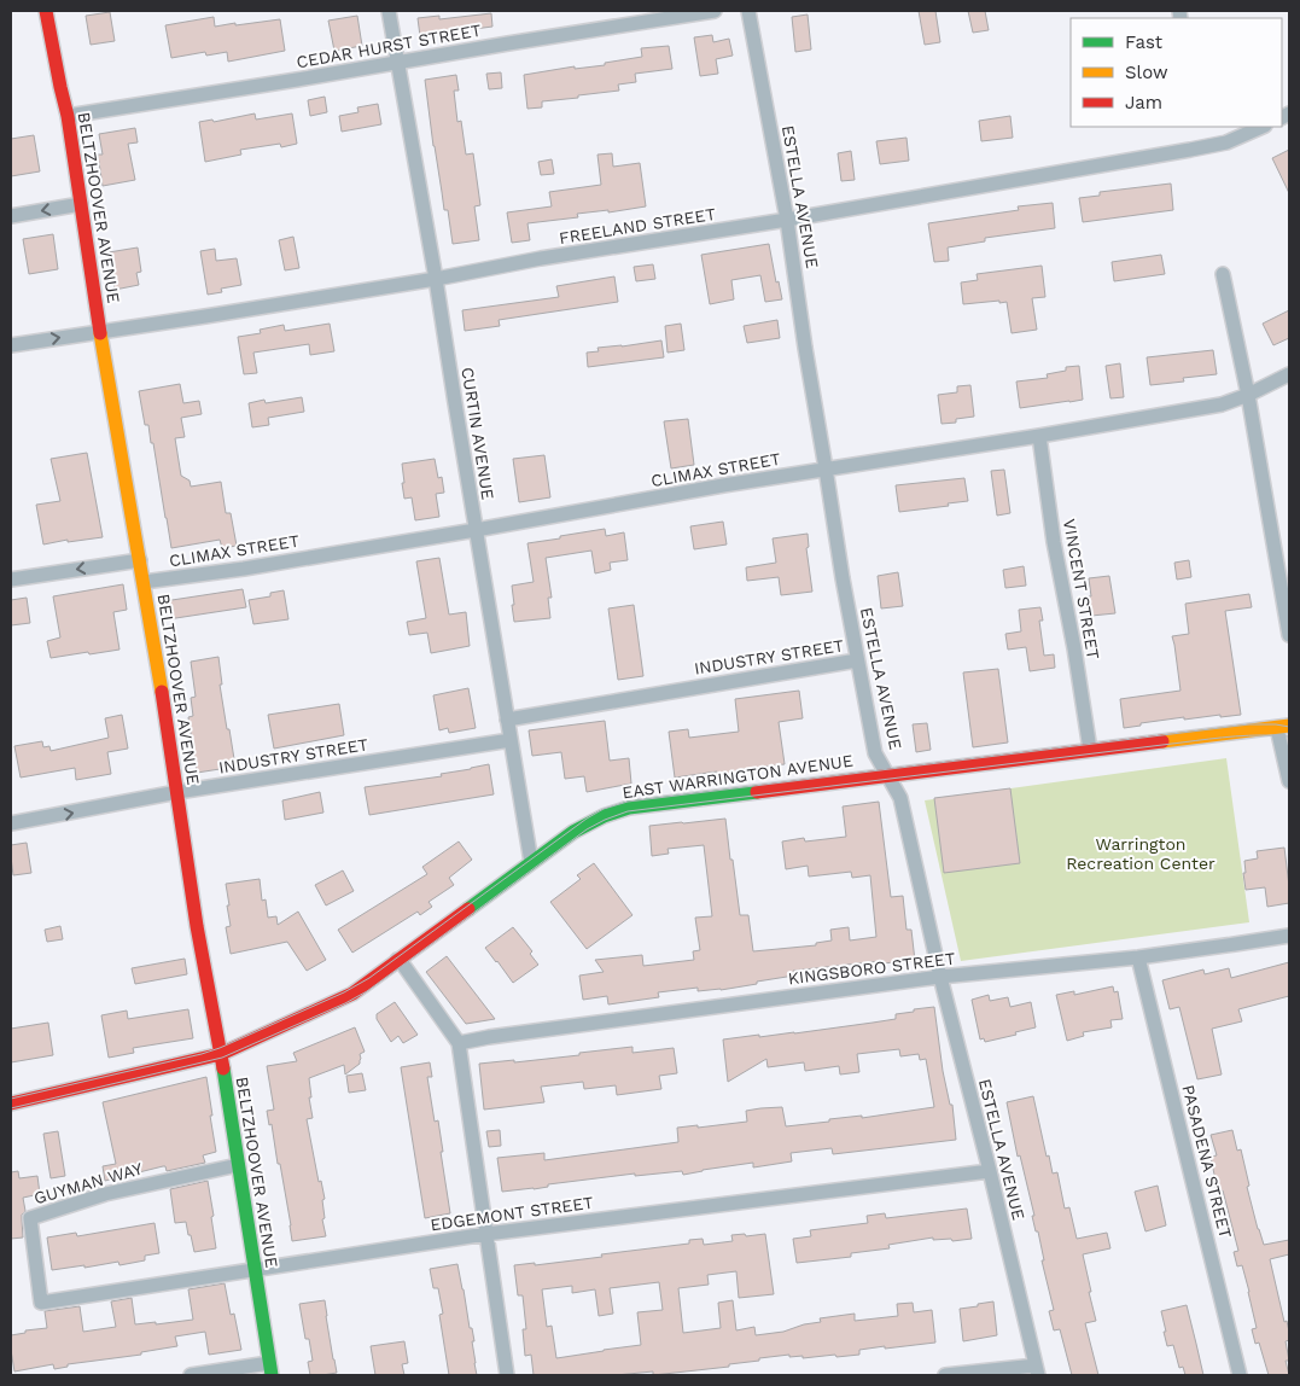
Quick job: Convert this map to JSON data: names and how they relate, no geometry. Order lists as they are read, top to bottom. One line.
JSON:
{"streets":{"street":["CEDAR HURST STREET","ESTELLA AVENUE","BELTZHOOVER AVENUE","FREELAND STREET","CURTIN AVENUE","CLIMAX STREET","VINCENT STREET","INDUSTRY STREET","EAST WARRINGTON AVENUE","KINGSBORO STREET","PASADENA STREET","GUYMAN WAY","EDGEMONT STREET"]},"crossings":[["CEDAR HURST STREET","BELTZHOOVER AVENUE"],["CEDAR HURST STREET","CURTIN AVENUE"],["ESTELLA AVENUE","FREELAND STREET"],["ESTELLA AVENUE","CLIMAX STREET"],["ESTELLA AVENUE","INDUSTRY STREET"],["ESTELLA AVENUE","EAST WARRINGTON AVENUE"],["ESTELLA AVENUE","KINGSBORO STREET"],["ESTELLA AVENUE","EDGEMONT STREET"],["BELTZHOOVER AVENUE","FREELAND STREET"],["BELTZHOOVER AVENUE","CLIMAX STREET"],["BELTZHOOVER AVENUE","INDUSTRY STREET"],["BELTZHOOVER AVENUE","EAST WARRINGTON AVENUE"],["BELTZHOOVER AVENUE","GUYMAN WAY"],["BELTZHOOVER AVENUE","EDGEMONT STREET"],["FREELAND STREET","CURTIN AVENUE"],["CURTIN AVENUE","CLIMAX STREET"],["CURTIN AVENUE","INDUSTRY STREET"],["CURTIN AVENUE","EAST WARRINGTON AVENUE"],["CLIMAX STREET","VINCENT STREET"],["VINCENT STREET","EAST WARRINGTON AVENUE"],["KINGSBORO STREET","PASADENA STREET"],["GUYMAN WAY","EDGEMONT STREET"]],"parks":["Warrington Recreation Center"],"legend":["Fast","Slow","Jam"]}
